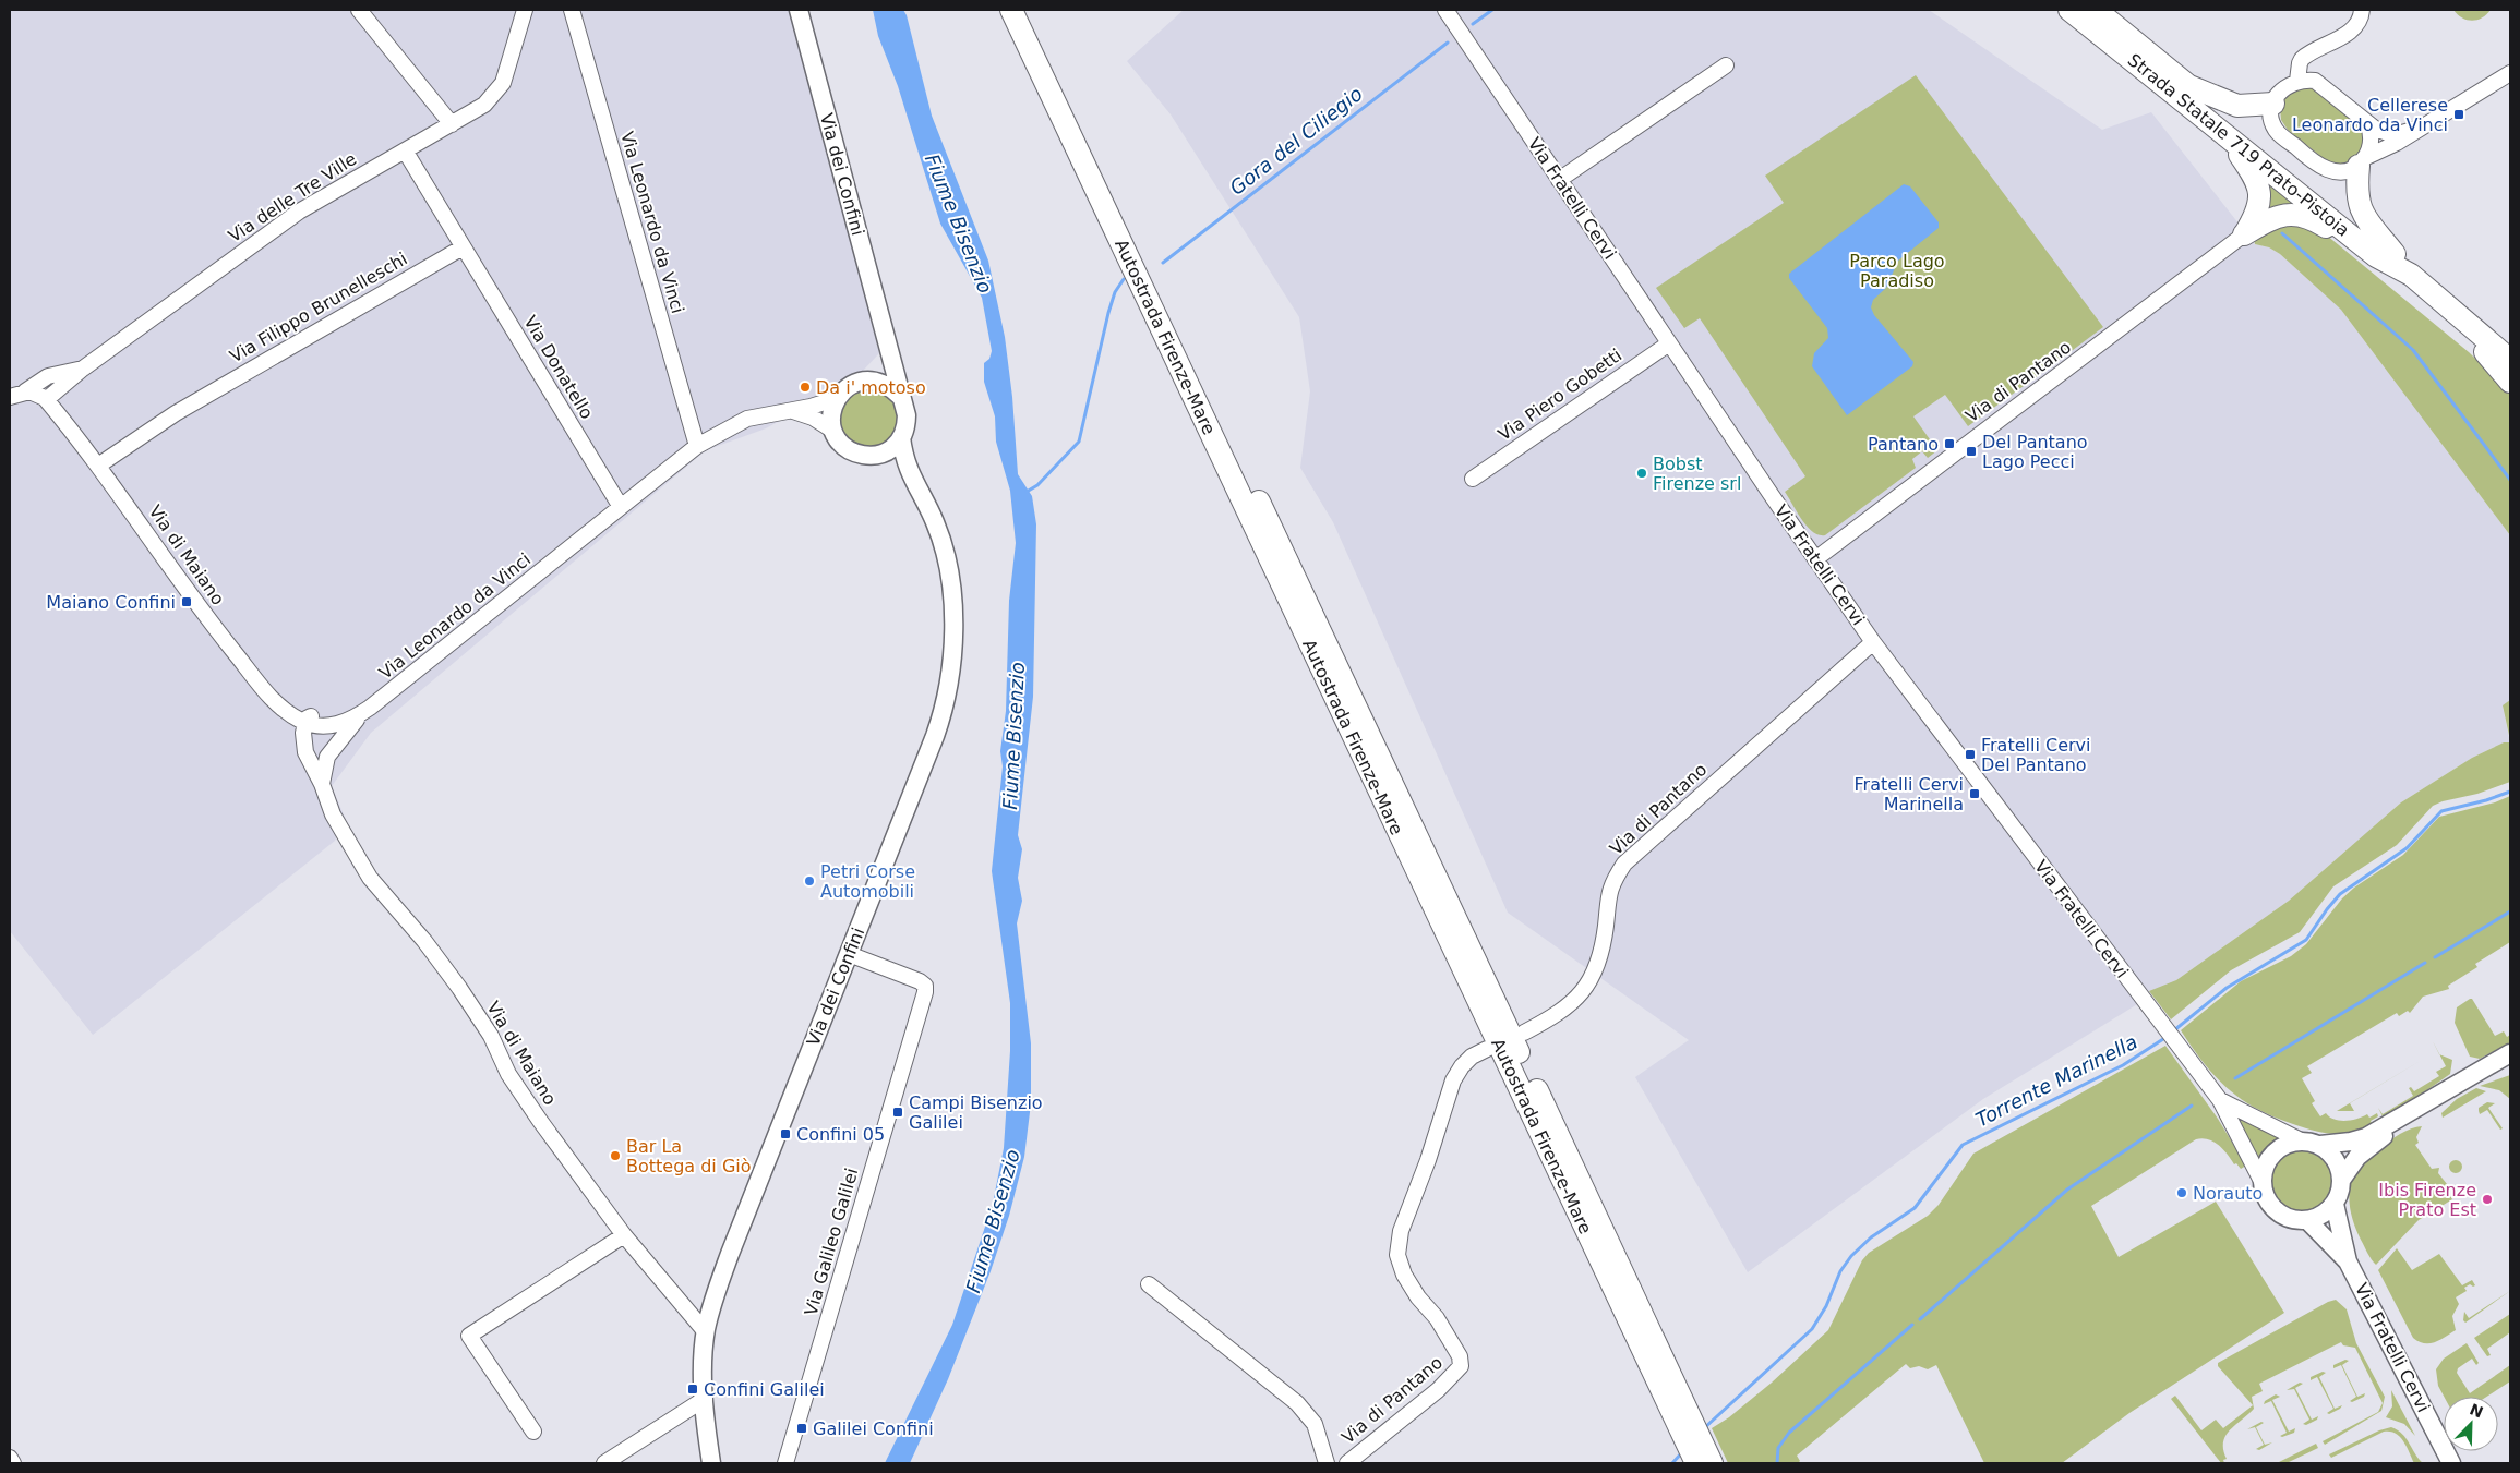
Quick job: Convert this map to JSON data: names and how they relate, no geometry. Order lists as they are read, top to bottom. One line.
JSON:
{"streets":{"highway":["Strada Statale 719 Prato-Pistoia","Autostrada Firenze-Mare"],"main road":["Via dei Confini","Via Fratelli Cervi"],"street":["Via delle Tre Ville","Via Leonardo da Vinci","Via Filippo Brunelleschi","Via Donatello","Via di Pantano","Via Piero Gobetti","Via di Maiano","Via Galileo Galilei"]},"crossings":[["Via dei Confini","Via Leonardo da Vinci"],["Via dei Confini","Via di Maiano"],["Via dei Confini","Via Galileo Galilei"],["Via delle Tre Ville","Via di Maiano"],["Via Fratelli Cervi","Via di Pantano"],["Via Fratelli Cervi","Via Piero Gobetti"],["Via Leonardo da Vinci","Via Donatello"],["Via Leonardo da Vinci","Via di Maiano"],["Via Filippo Brunelleschi","Via Donatello"],["Via Filippo Brunelleschi","Via di Maiano"]],"water":["Gora del Ciliegio","Fiume Bisenzio","Torrente Marinella"],"parks":["Parco Lago Paradiso"],"places":{"transit":["Cellerese Leonardo da Vinci","Pantano","Del Pantano Lago Pecci","Maiano Confini","Fratelli Cervi Del Pantano","Fratelli Cervi Marinella","Campi Bisenzio Galilei","Confini 05","Confini Galilei","Galilei Confini"],"other":["Da i' motoso","Bobst Firenze srl","Petri Corse Automobili","Bar La Bottega di Giò","Norauto","Ibis Firenze Prato Est"]},"north":"top right"}
